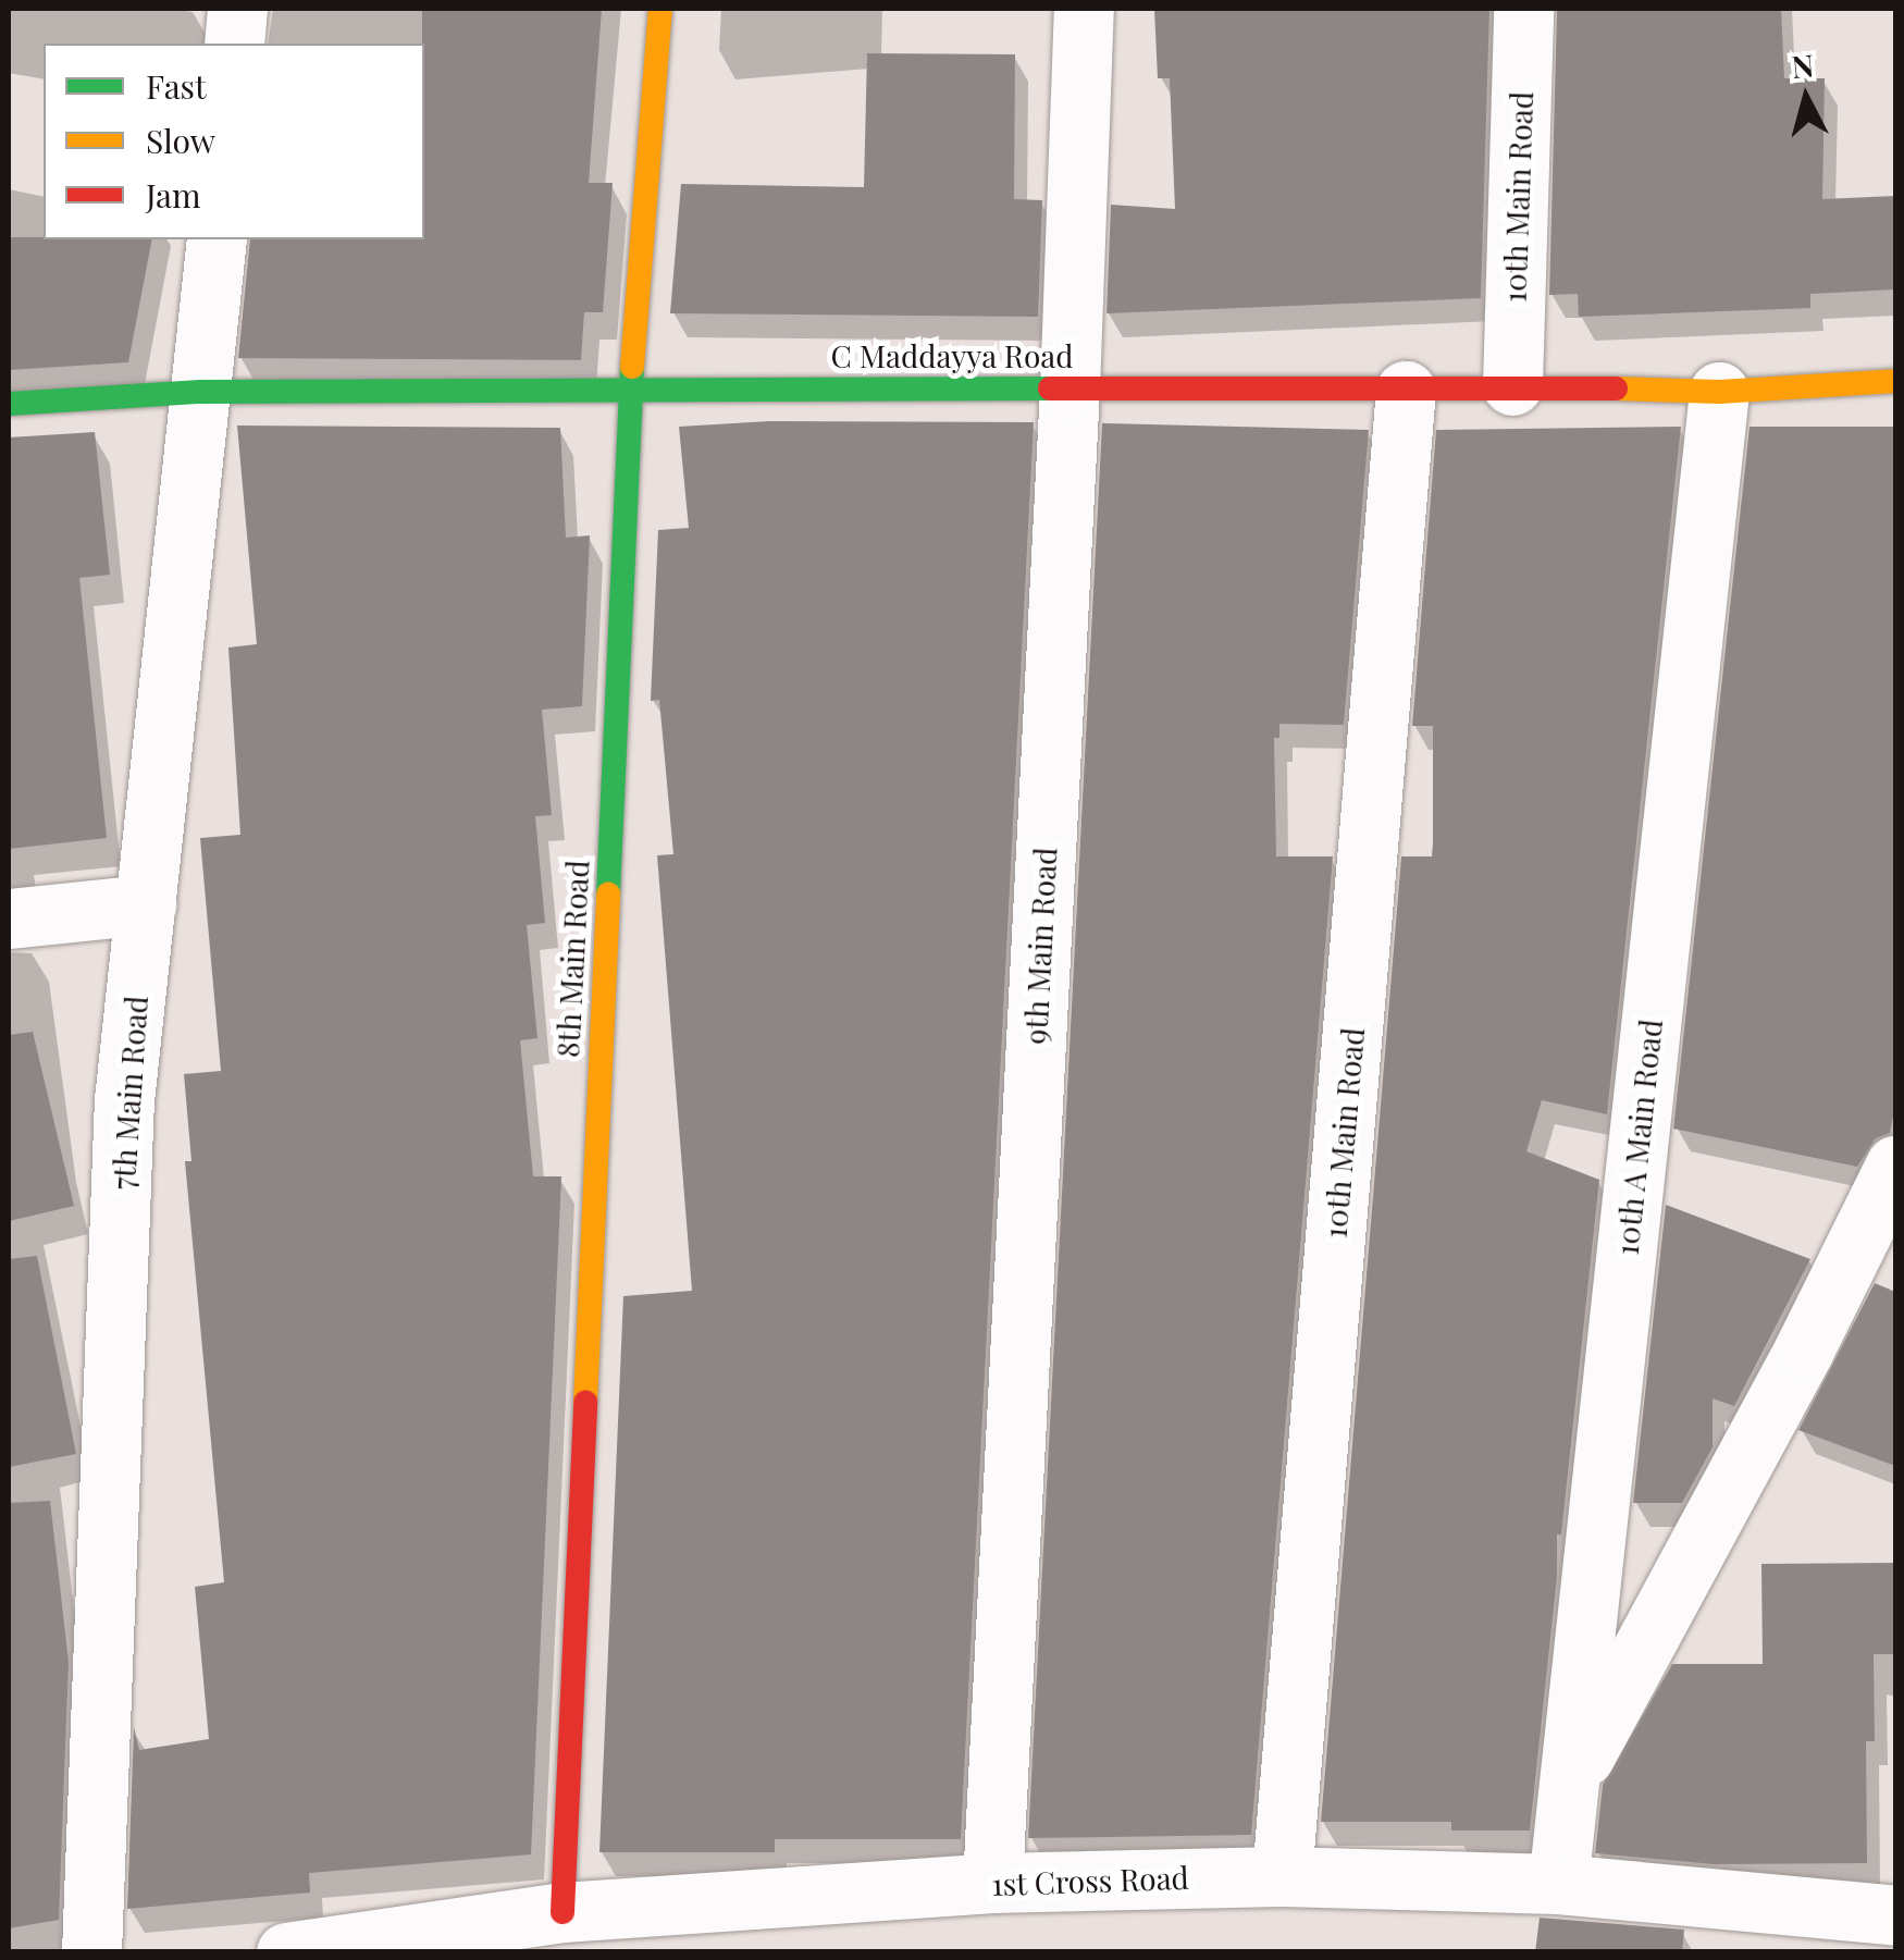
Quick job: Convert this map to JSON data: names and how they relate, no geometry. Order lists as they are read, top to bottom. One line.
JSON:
{"streets":{"street":["10th Main Road","C Maddayya Road","9th Main Road","8th Main Road","7th Main Road","10th A Main Road","1st Cross Road"]},"crossings":[["10th Main Road","C Maddayya Road"],["10th Main Road","1st Cross Road"],["C Maddayya Road","9th Main Road"],["C Maddayya Road","8th Main Road"],["C Maddayya Road","7th Main Road"],["C Maddayya Road","10th A Main Road"],["9th Main Road","1st Cross Road"],["8th Main Road","1st Cross Road"],["10th A Main Road","1st Cross Road"]],"legend":["Fast","Slow","Jam"],"north":"top"}
